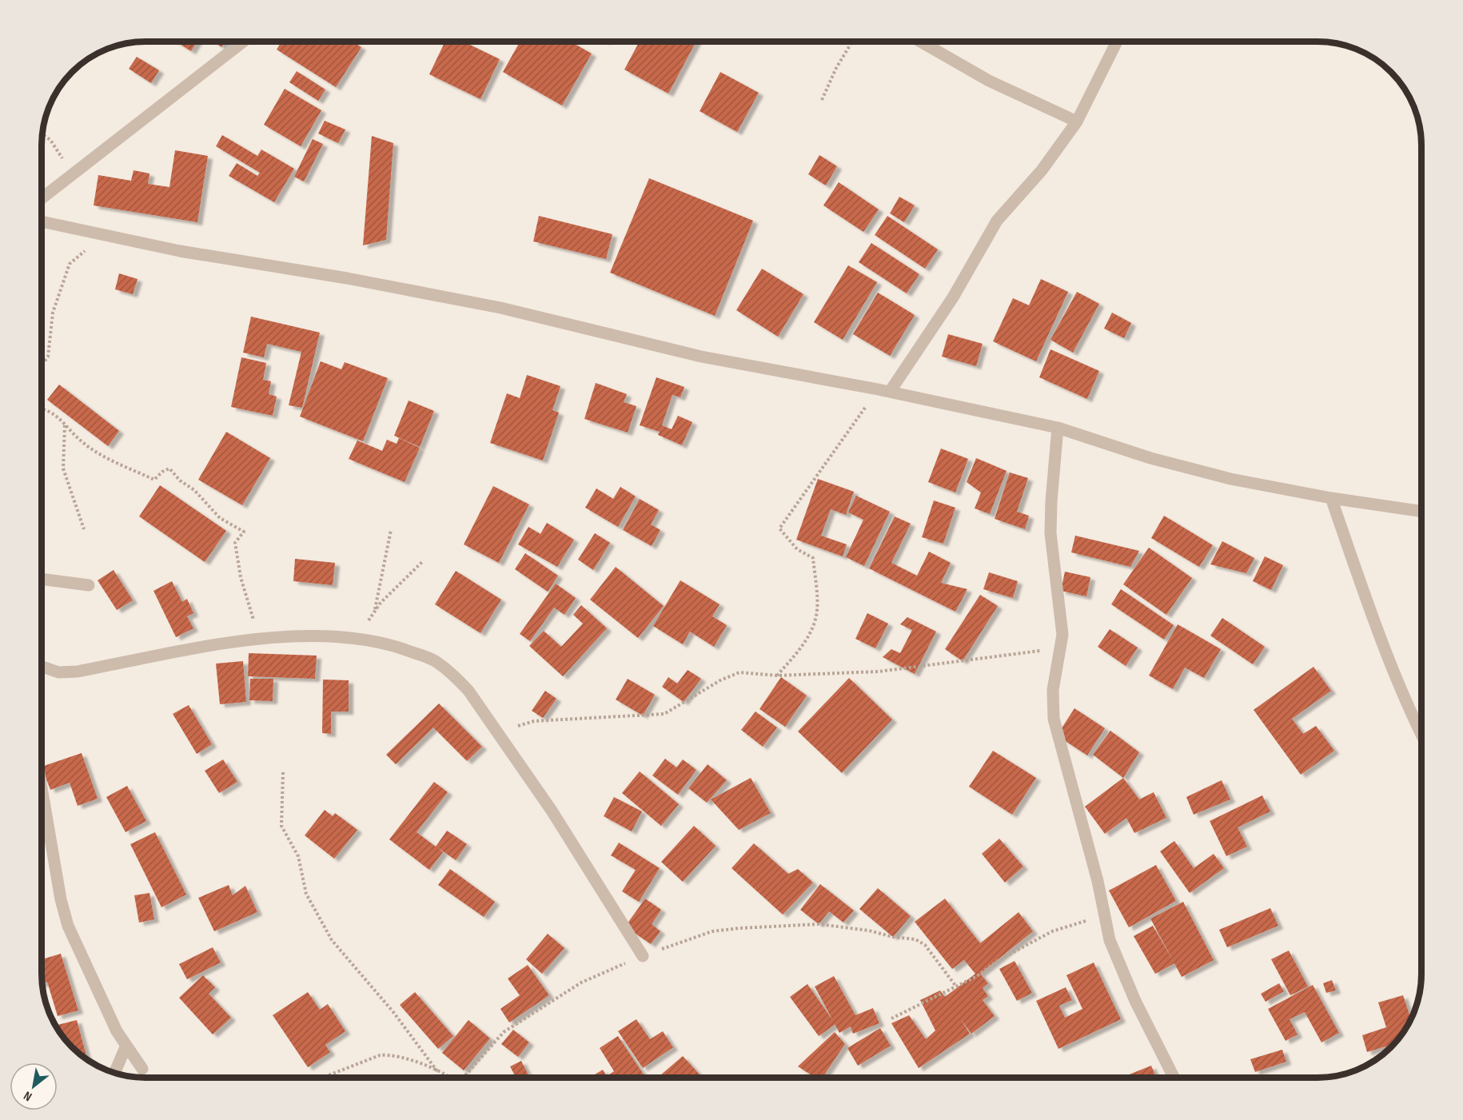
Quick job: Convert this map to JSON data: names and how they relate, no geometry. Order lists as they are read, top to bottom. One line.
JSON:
{"north":"bottom left"}
